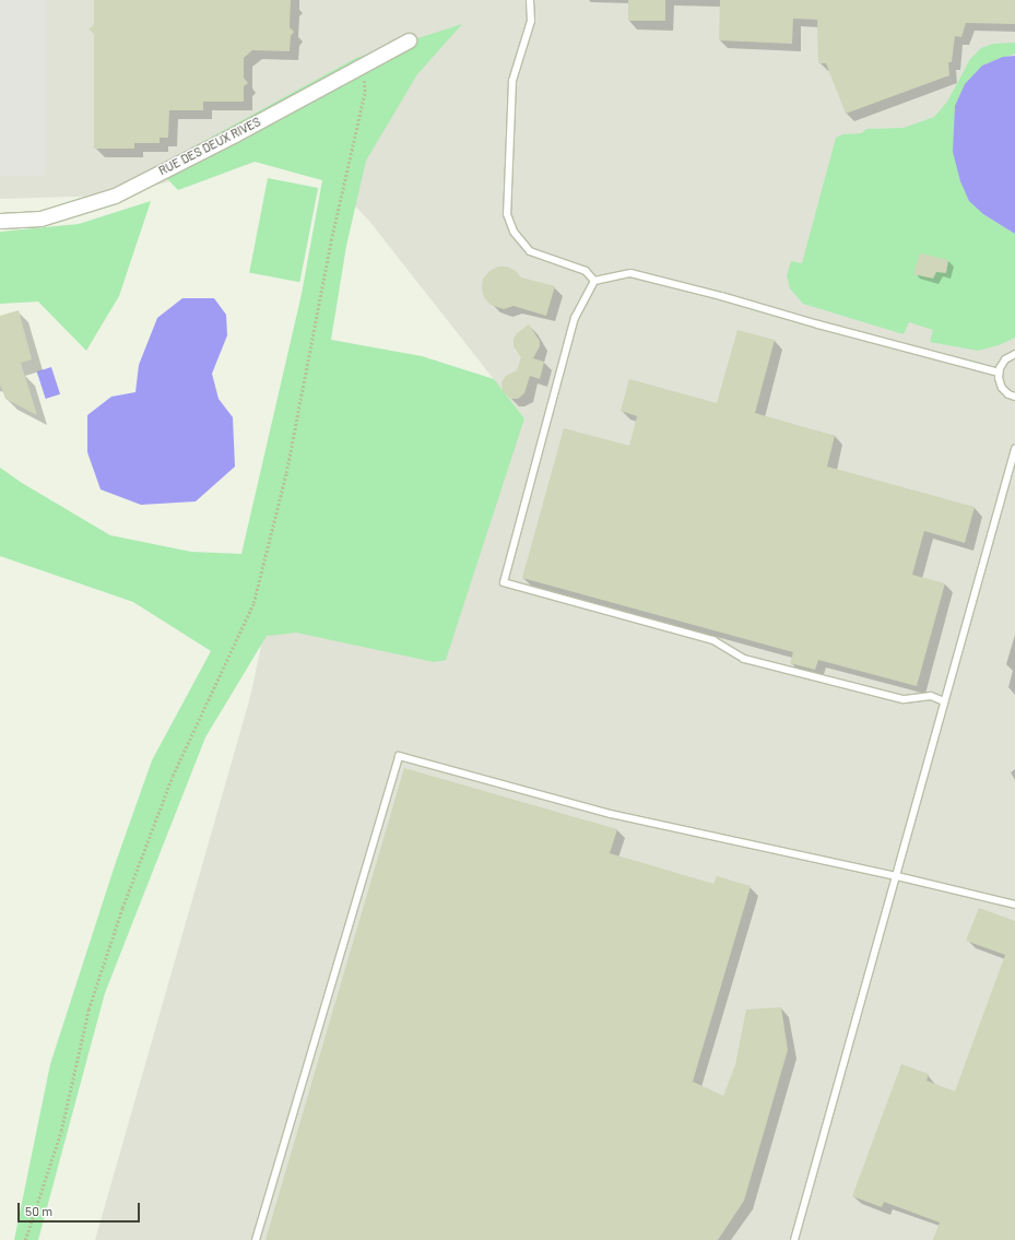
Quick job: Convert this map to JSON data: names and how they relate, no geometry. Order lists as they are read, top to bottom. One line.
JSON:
{"streets":{"street":["RUE DES DEUX RIVES"]},"scale_bar":"50 m"}
